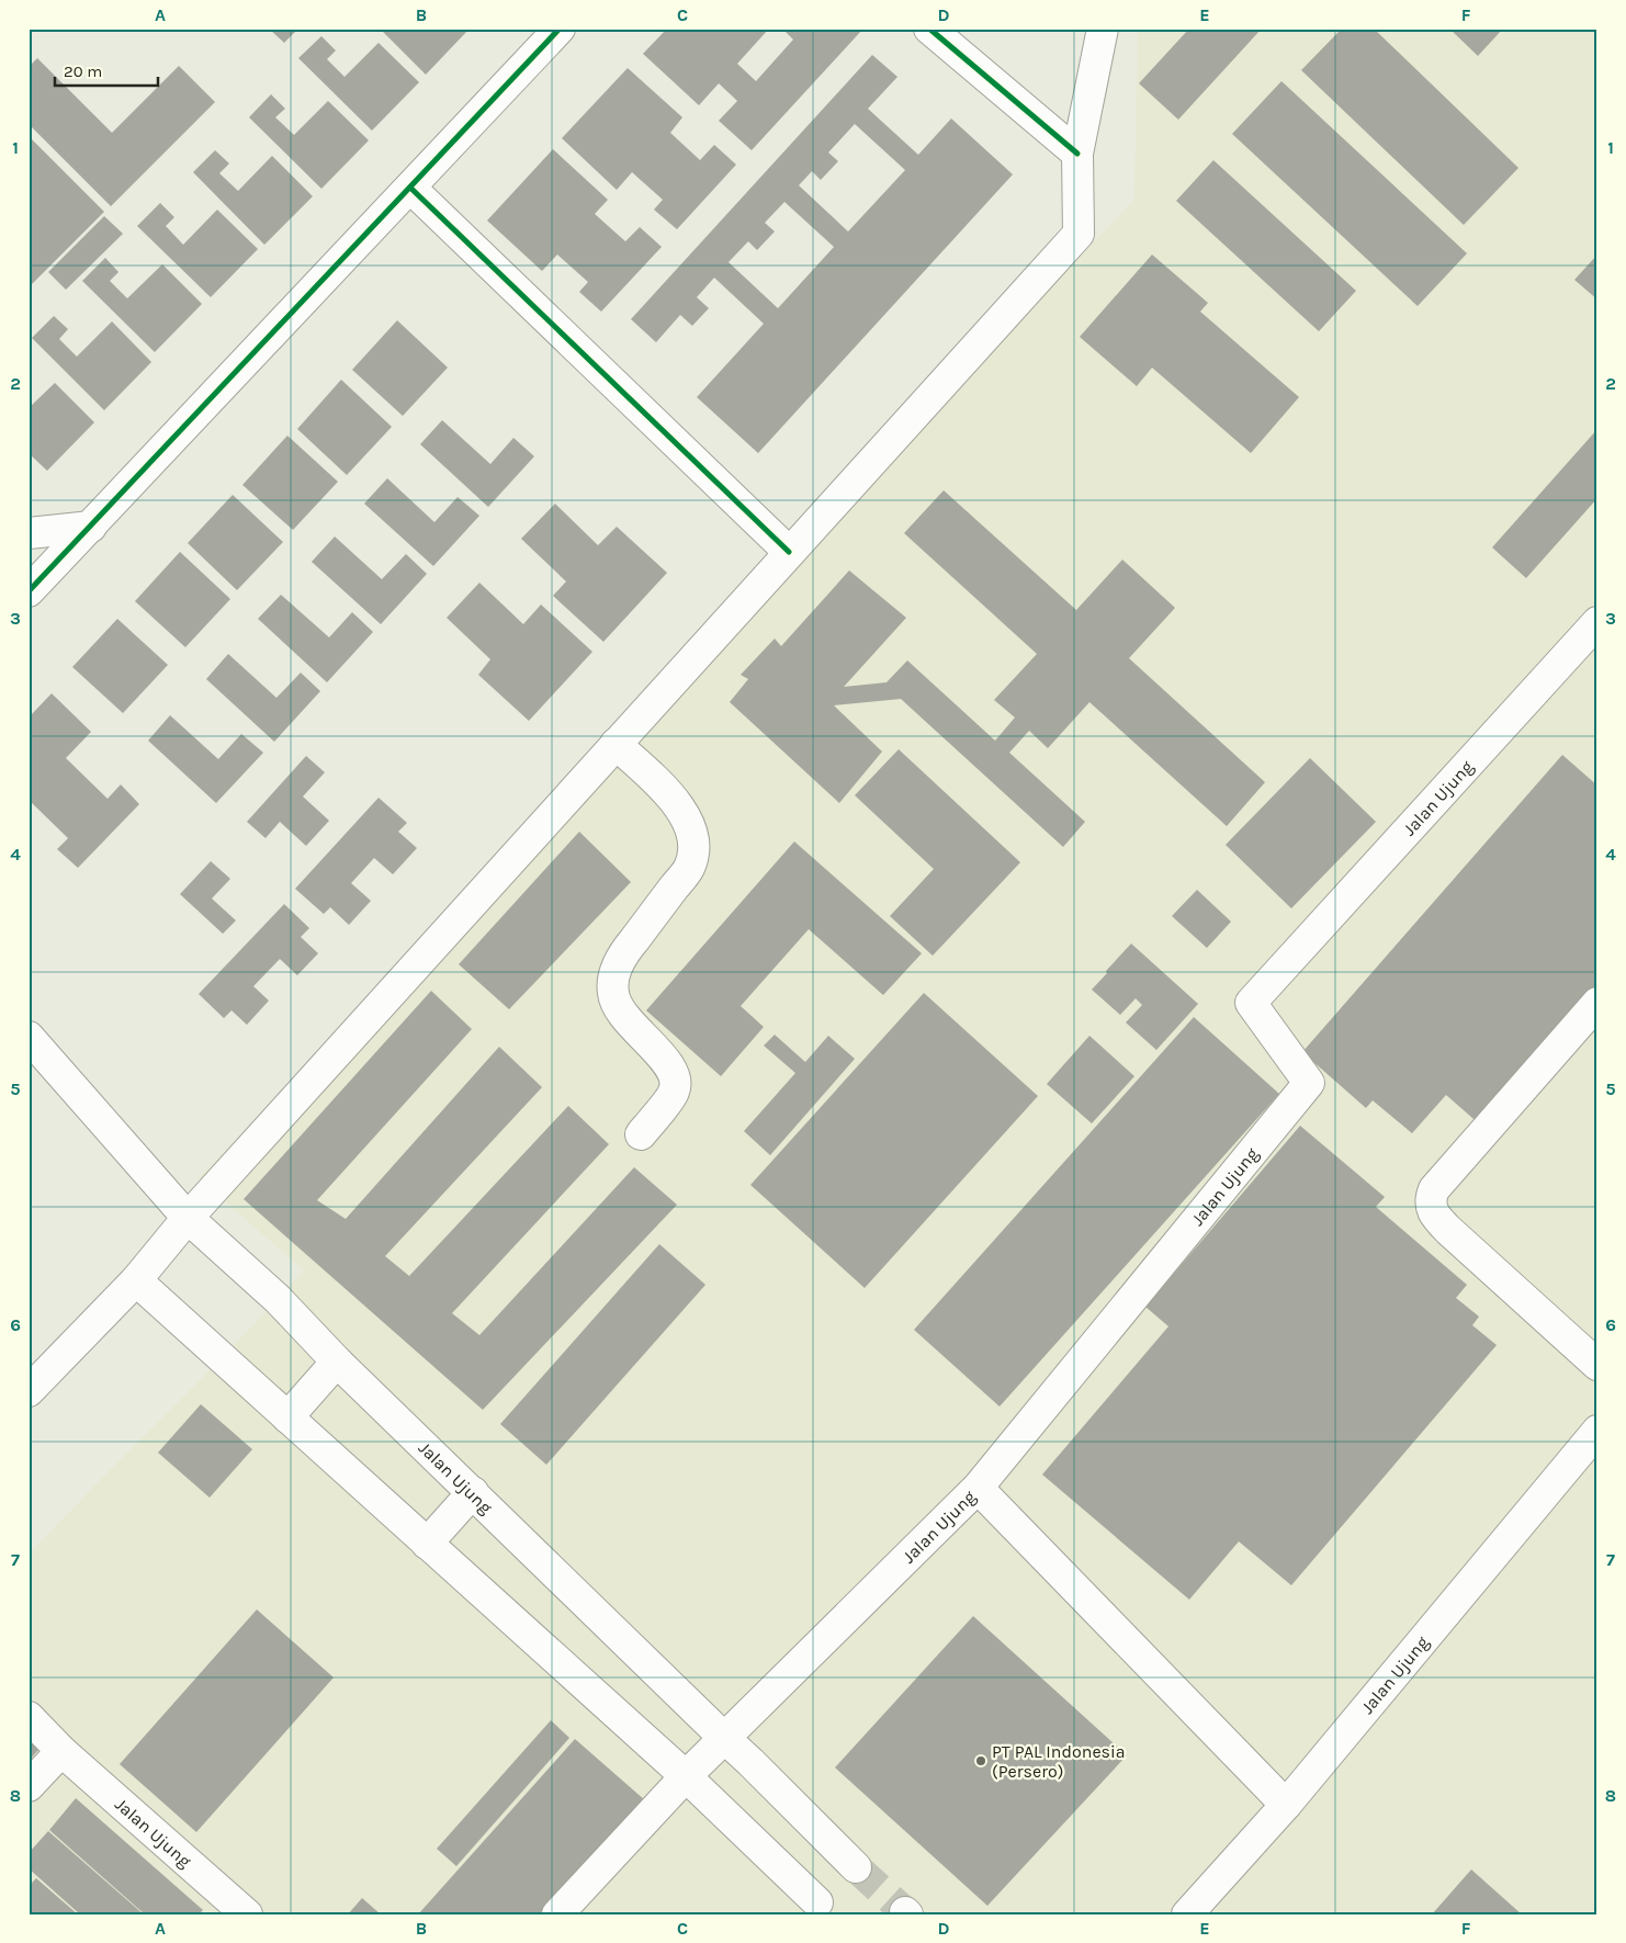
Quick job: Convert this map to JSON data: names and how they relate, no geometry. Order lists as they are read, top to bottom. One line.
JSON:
{"streets":{"street":["Jalan Ujung"]},"places":["PT PAL Indonesia (Persero)"],"scale_bar":"20 m","grid":{"columns":["A","B","C","D","E","F"],"rows":["1","2","3","4","5","6","7","8"]}}
